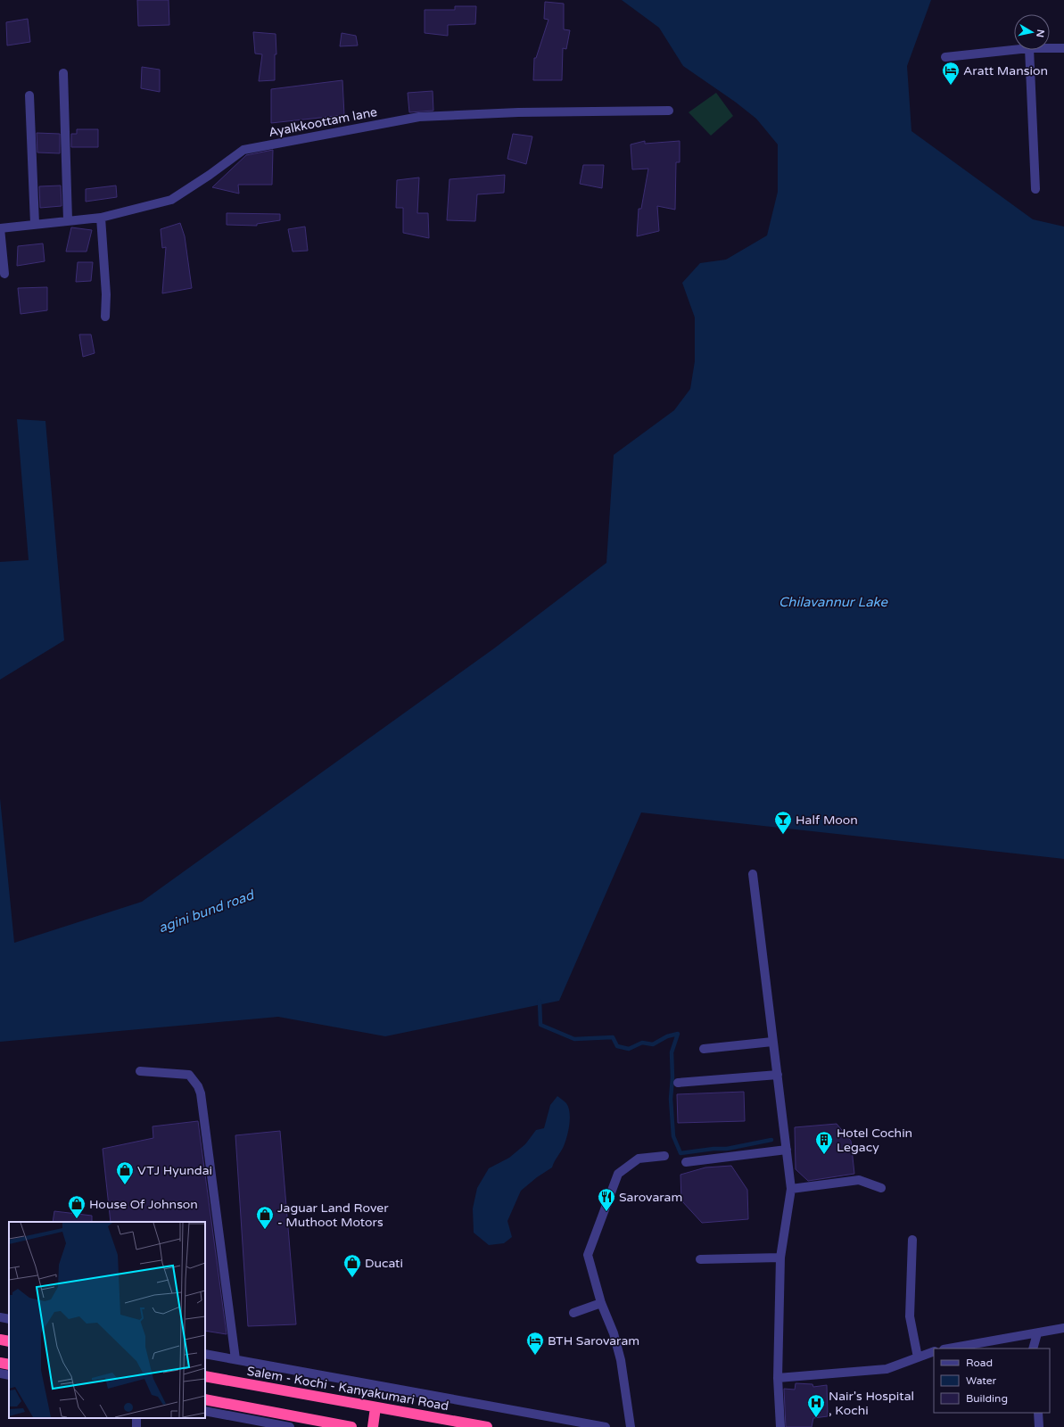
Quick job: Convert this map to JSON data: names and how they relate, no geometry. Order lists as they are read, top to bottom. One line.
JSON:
{"streets":{"highway":["Salem - Kochi - Kanyakumari Road"],"street":["Ayalkkoottam lane"]},"water":["Chilavannur Lake","agini bund road"],"places":{"hotel":["Aratt Mansion","BTH Sarovaram"],"bar":["Half Moon"],"building":["Hotel Cochin Legacy"],"shop":["VTJ Hyundai","House Of Johnson","Jaguar Land Rover - Muthoot Motors","Ducati"],"restaurant":["Sarovaram"],"hospital":["Nair's Hospital , Kochi"]},"legend":["Road","Water","Building"],"north":"right"}
